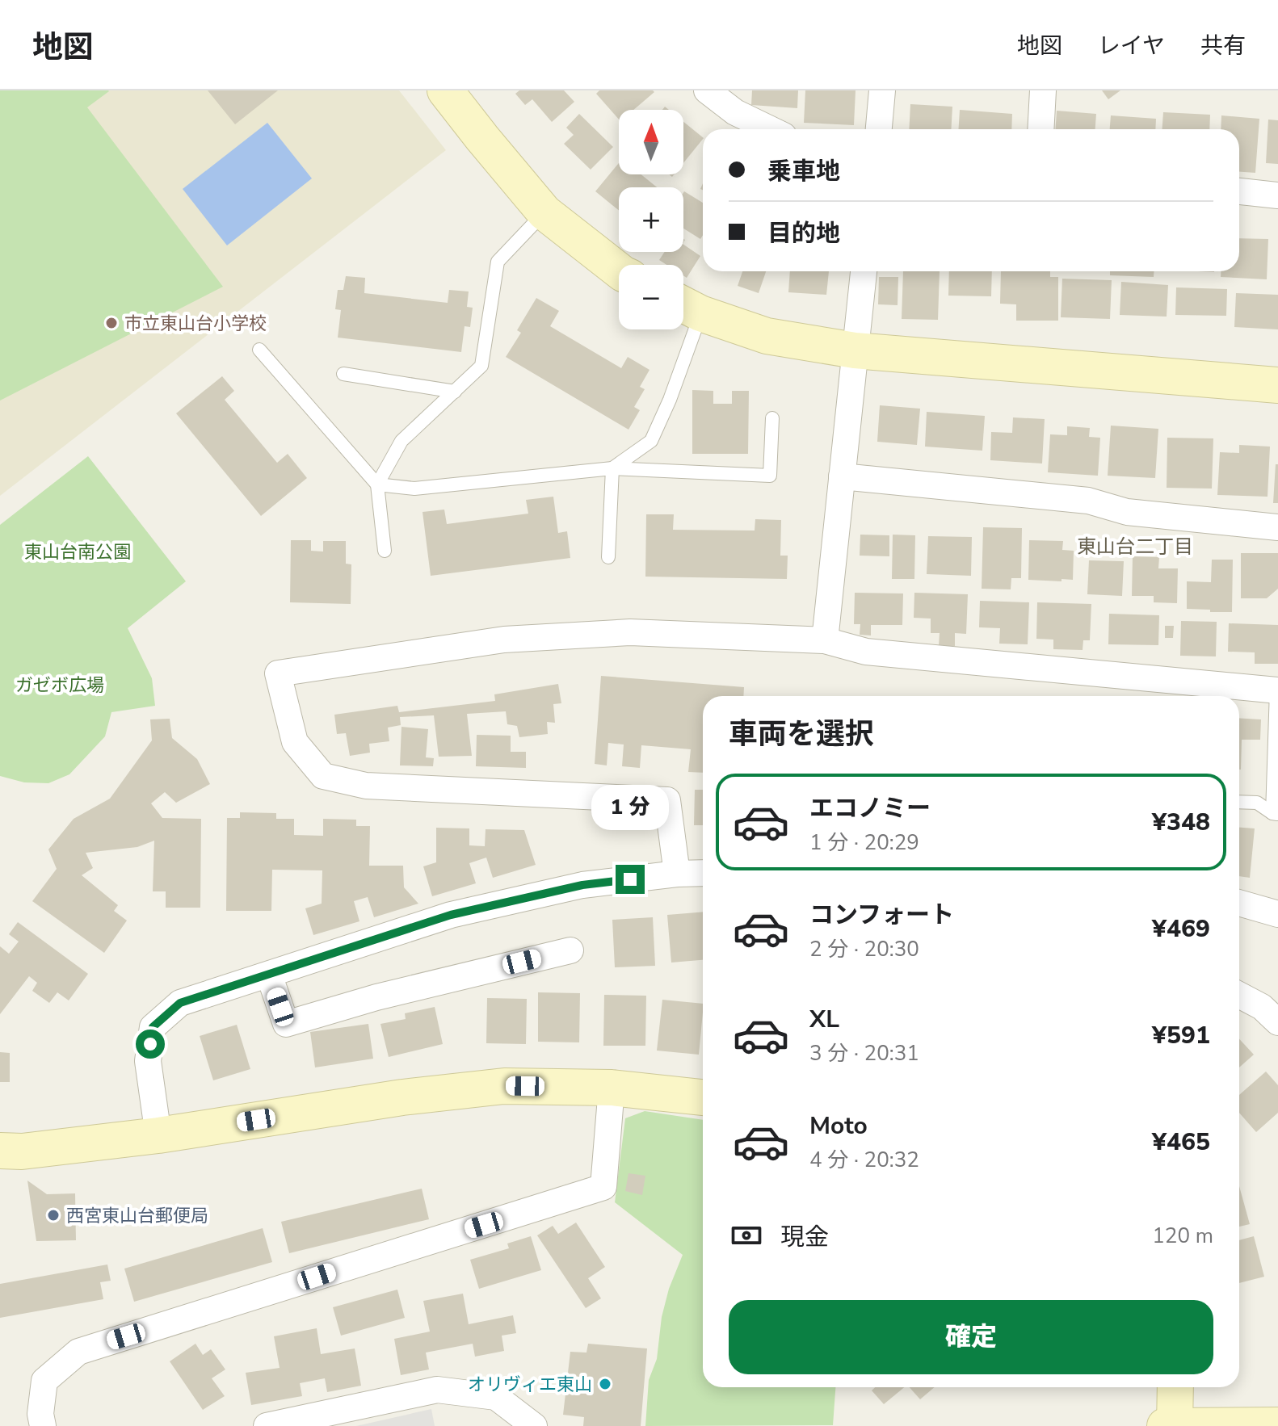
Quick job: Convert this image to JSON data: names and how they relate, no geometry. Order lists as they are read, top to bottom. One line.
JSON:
{"districts":["東山台二丁目"],"parks":["東山台南公園","ガゼボ広場"],"places":["市立東山台小学校","西宮東山台郵便局","オリヴィエ東山"],"north":"top","page":{"header":"地図","nav":["地図","レイヤ","共有"],"map_buttons":["+","−"],"banner":["乗車地","目的地"],"heading":"車両を選択","list":[{"name":"エコノミー","note":"1 分 · 20:29","value":"¥348"},{"name":"コンフォート","note":"2 分 · 20:30","value":"¥469"},{"name":"XL","note":"3 分 · 20:31","value":"¥591"},{"name":"Moto","note":"4 分 · 20:32","value":"¥465"}],"bubble":"1 分","pay":["現金","120 m"],"buttons":"確定"}}
